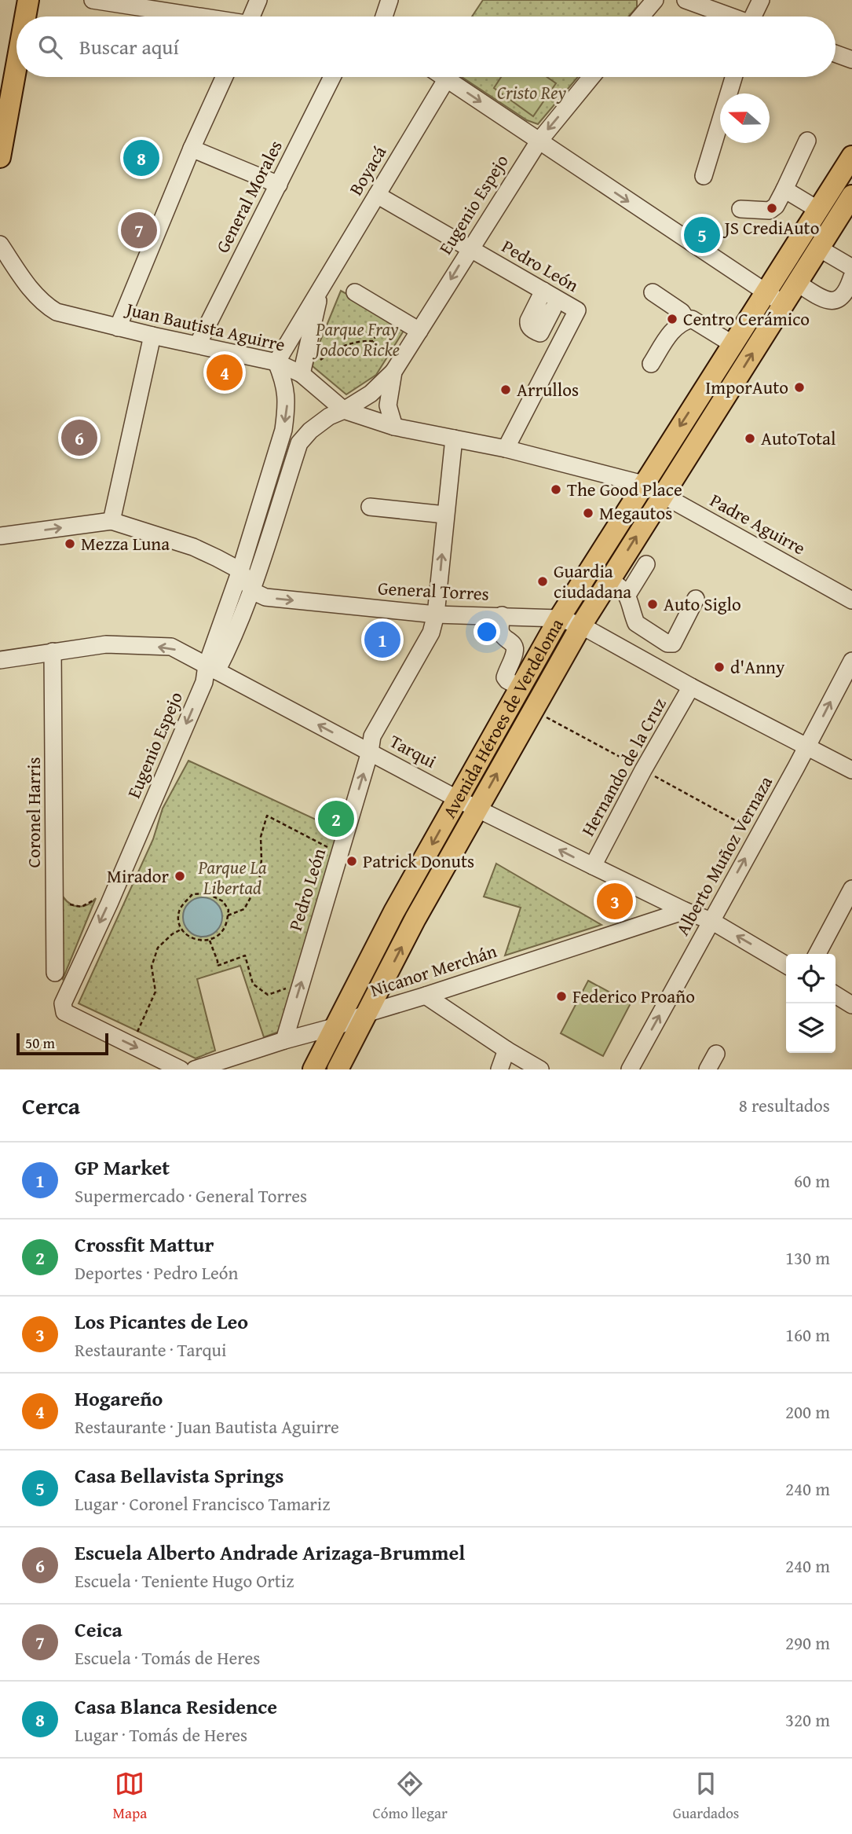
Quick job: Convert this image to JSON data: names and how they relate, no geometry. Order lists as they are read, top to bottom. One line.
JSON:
{"streets":{"main road":["Avenida Héroes de Verdeloma"],"street":["Boyacá","General Morales","Eugenio Espejo","Pedro León","Juan Bautista Aguirre","Padre Aguirre","General Torres","Tarqui","Hernando de la Cruz","Coronel Harris","Alberto Muñoz Vernaza","Nicanor Merchán"]},"crossings":[["Boyacá","Eugenio Espejo"],["Boyacá","Pedro León"],["Boyacá","Juan Bautista Aguirre"],["General Morales","Juan Bautista Aguirre"],["Eugenio Espejo","Pedro León"],["Eugenio Espejo","Juan Bautista Aguirre"],["Eugenio Espejo","General Torres"],["Eugenio Espejo","Tarqui"],["Pedro León","Juan Bautista Aguirre"],["Pedro León","General Torres"],["Pedro León","Tarqui"],["Pedro León","Nicanor Merchán"],["Juan Bautista Aguirre","Padre Aguirre"],["Juan Bautista Aguirre","Avenida Héroes de Verdeloma"],["Padre Aguirre","Avenida Héroes de Verdeloma"],["General Torres","Avenida Héroes de Verdeloma"],["General Torres","Hernando de la Cruz"],["General Torres","Alberto Muñoz Vernaza"],["Avenida Héroes de Verdeloma","Tarqui"],["Avenida Héroes de Verdeloma","Nicanor Merchán"],["Tarqui","Hernando de la Cruz"],["Tarqui","Coronel Harris"],["Tarqui","Alberto Muñoz Vernaza"],["Tarqui","Nicanor Merchán"]],"one_way":["Pedro León","Tarqui","Alberto Muñoz Vernaza"],"parks":["Cristo Rey","Parque Fray Jodoco Ricke","Parque La Libertad"],"places":["JS CrediAuto","Centro Cerámico","ImporAuto","Arrullos","AutoTotal","The Good Place","Megautos","Mezza Luna","Guardia ciudadana","Auto Siglo","d'Anny","Patrick Donuts","Mirador","Federico Proaño"],"scale_bar":"50 m","north":"left","page":{"search":"Buscar aquí","pins":["8","7","5","4","6","1","2","3"],"scale":"50 m","heading":["Cerca","8 resultados"],"list":[{"mark":"1","name":"GP Market","note":"Supermercado · General Torres","value":"60 m"},{"mark":"2","name":"Crossfit Mattur","note":"Deportes · Pedro León","value":"130 m"},{"mark":"3","name":"Los Picantes de Leo","note":"Restaurante · Tarqui","value":"160 m"},{"mark":"4","name":"Hogareño","note":"Restaurante · Juan Bautista Aguirre","value":"200 m"},{"mark":"5","name":"Casa Bellavista Springs","note":"Lugar · Coronel Francisco Tamariz","value":"240 m"},{"mark":"6","name":"Escuela Alberto Andrade Arizaga-Brummel","note":"Escuela · Teniente Hugo Ortiz","value":"240 m"},{"mark":"7","name":"Ceica","note":"Escuela · Tomás de Heres","value":"290 m"},{"mark":"8","name":"Casa Blanca Residence","note":"Lugar · Tomás de Heres","value":"320 m"}],"nav":["Mapa","Cómo llegar","Guardados"]}}
